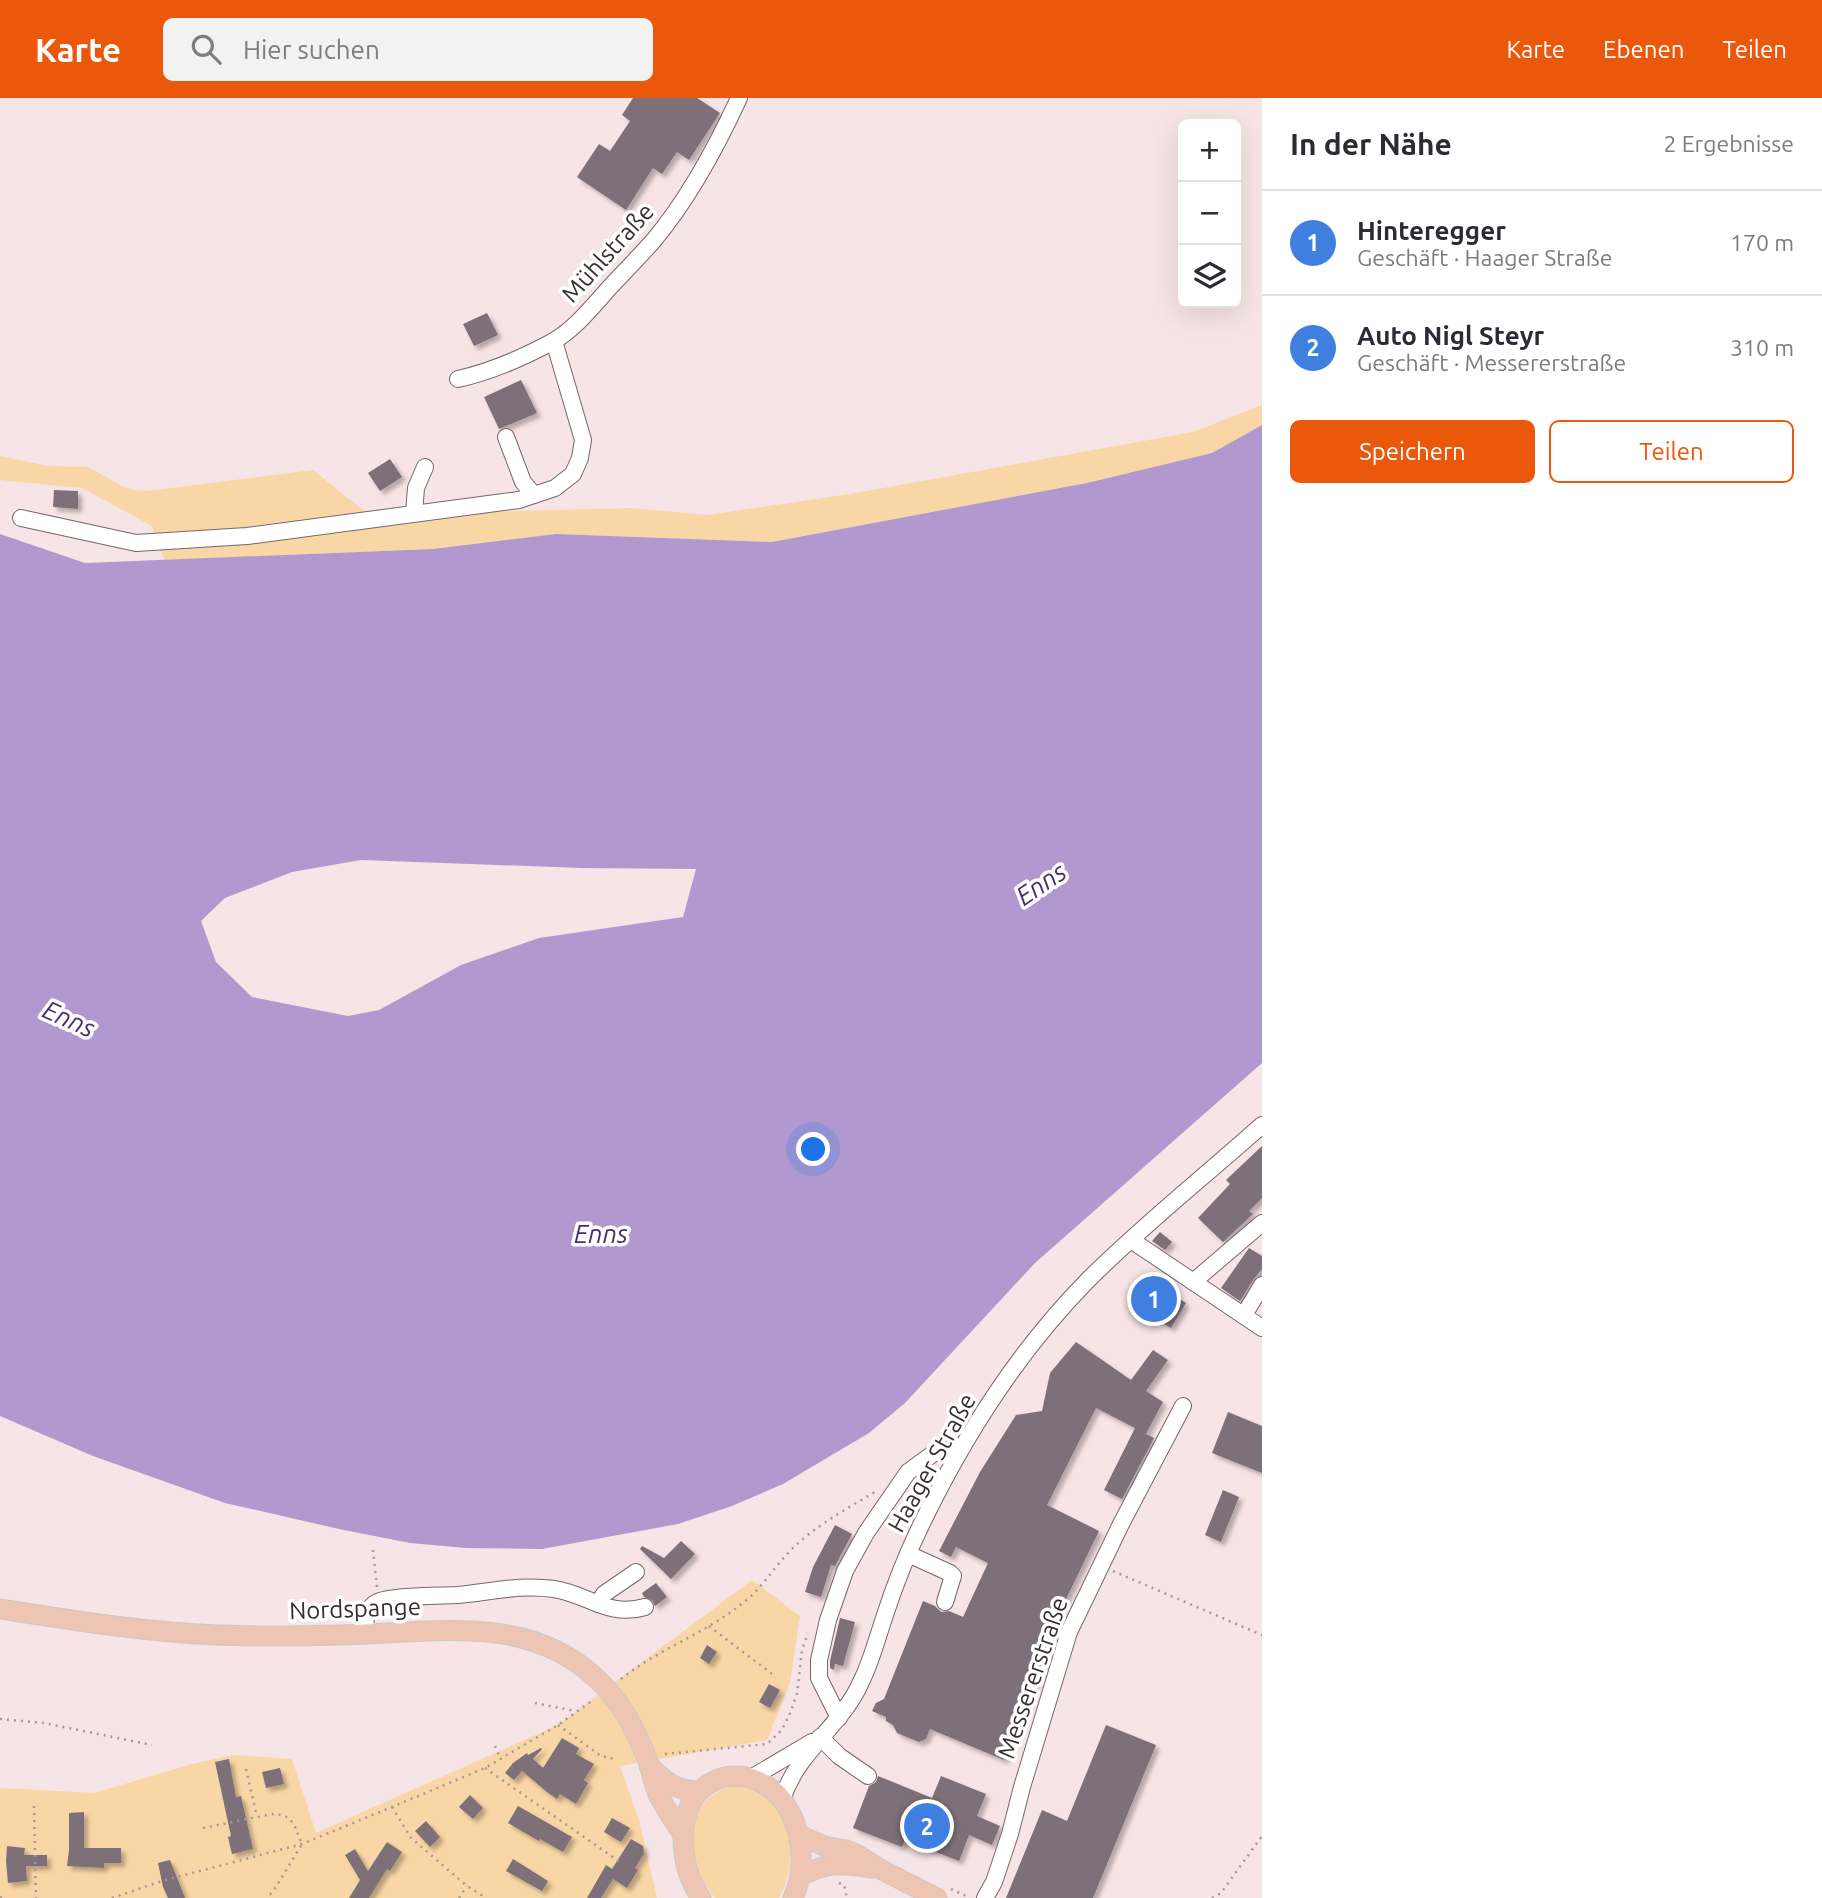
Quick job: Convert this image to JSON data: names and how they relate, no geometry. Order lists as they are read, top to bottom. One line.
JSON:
{"streets":{"main road":["Nordspange"],"street":["Mühlstraße","Haager Straße","Messererstraße"]},"water":["Enns"],"page":{"header":"Karte","search":"Hier suchen","nav":["Karte","Ebenen","Teilen"],"heading":["In der Nähe","2 Ergebnisse"],"map_buttons":["+","−"],"list":[{"mark":"1","name":"Hinteregger","note":"Geschäft · Haager Straße","value":"170 m"},{"mark":"2","name":"Auto Nigl Steyr","note":"Geschäft · Messererstraße","value":"310 m"}],"buttons":["Speichern","Teilen"],"pins":["1","2"]}}
